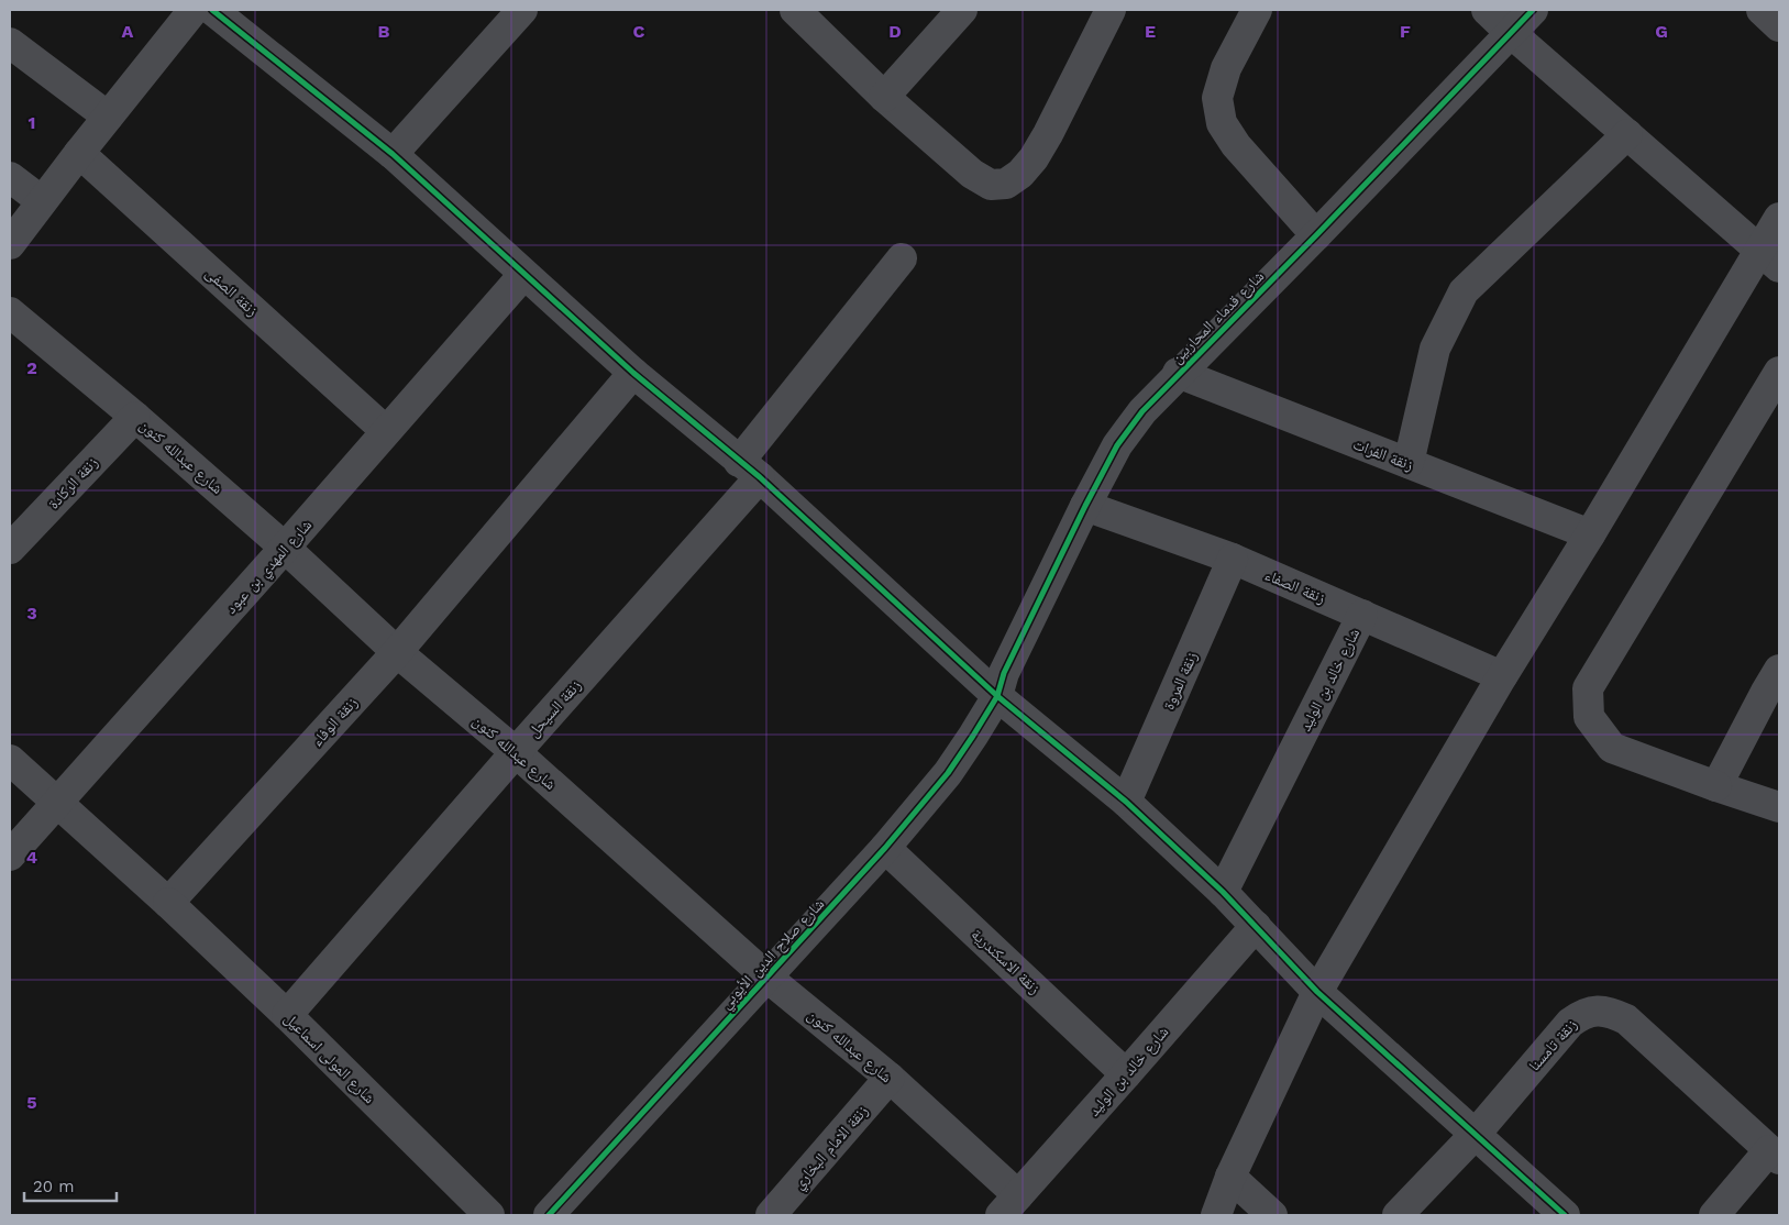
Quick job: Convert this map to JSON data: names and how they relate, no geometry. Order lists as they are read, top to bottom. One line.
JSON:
{"streets":{"street":["زنقة الصفى","شارع قدماء المحاربين","زنقة الفرات","شارع عبدالله كنون","زنقة الركادة","شارع المهدي بن عبود","زنقة الصفاء","شارع خالد بن الوليد","زنقة المروة","زنقة السيحل","زنقة الوفاء","شارع صلاح الدين الأيوبي","زنقة الاسكندرية","زنقة تامسنا","شارع المولى اسماعيل","زنقة الامام البخاري"]},"crossings":[["زنقة الصفى","شارع المهدي بن عبود"],["شارع قدماء المحاربين","زنقة الفرات"],["شارع قدماء المحاربين","زنقة الصفاء"],["شارع قدماء المحاربين","شارع صلاح الدين الأيوبي"],["شارع عبدالله كنون","زنقة الركادة"],["شارع عبدالله كنون","شارع المهدي بن عبود"],["شارع عبدالله كنون","شارع خالد بن الوليد"],["شارع عبدالله كنون","زنقة السيحل"],["شارع عبدالله كنون","زنقة الوفاء"],["شارع عبدالله كنون","شارع صلاح الدين الأيوبي"],["شارع عبدالله كنون","زنقة الامام البخاري"],["زنقة الصفاء","شارع خالد بن الوليد"],["زنقة الصفاء","زنقة المروة"],["شارع خالد بن الوليد","زنقة الاسكندرية"],["زنقة السيحل","شارع المولى اسماعيل"],["زنقة الوفاء","شارع المولى اسماعيل"],["شارع صلاح الدين الأيوبي","زنقة الاسكندرية"]],"scale_bar":"20 m","grid":{"columns":["A","B","C","D","E","F","G"],"rows":["1","2","3","4","5"]}}
